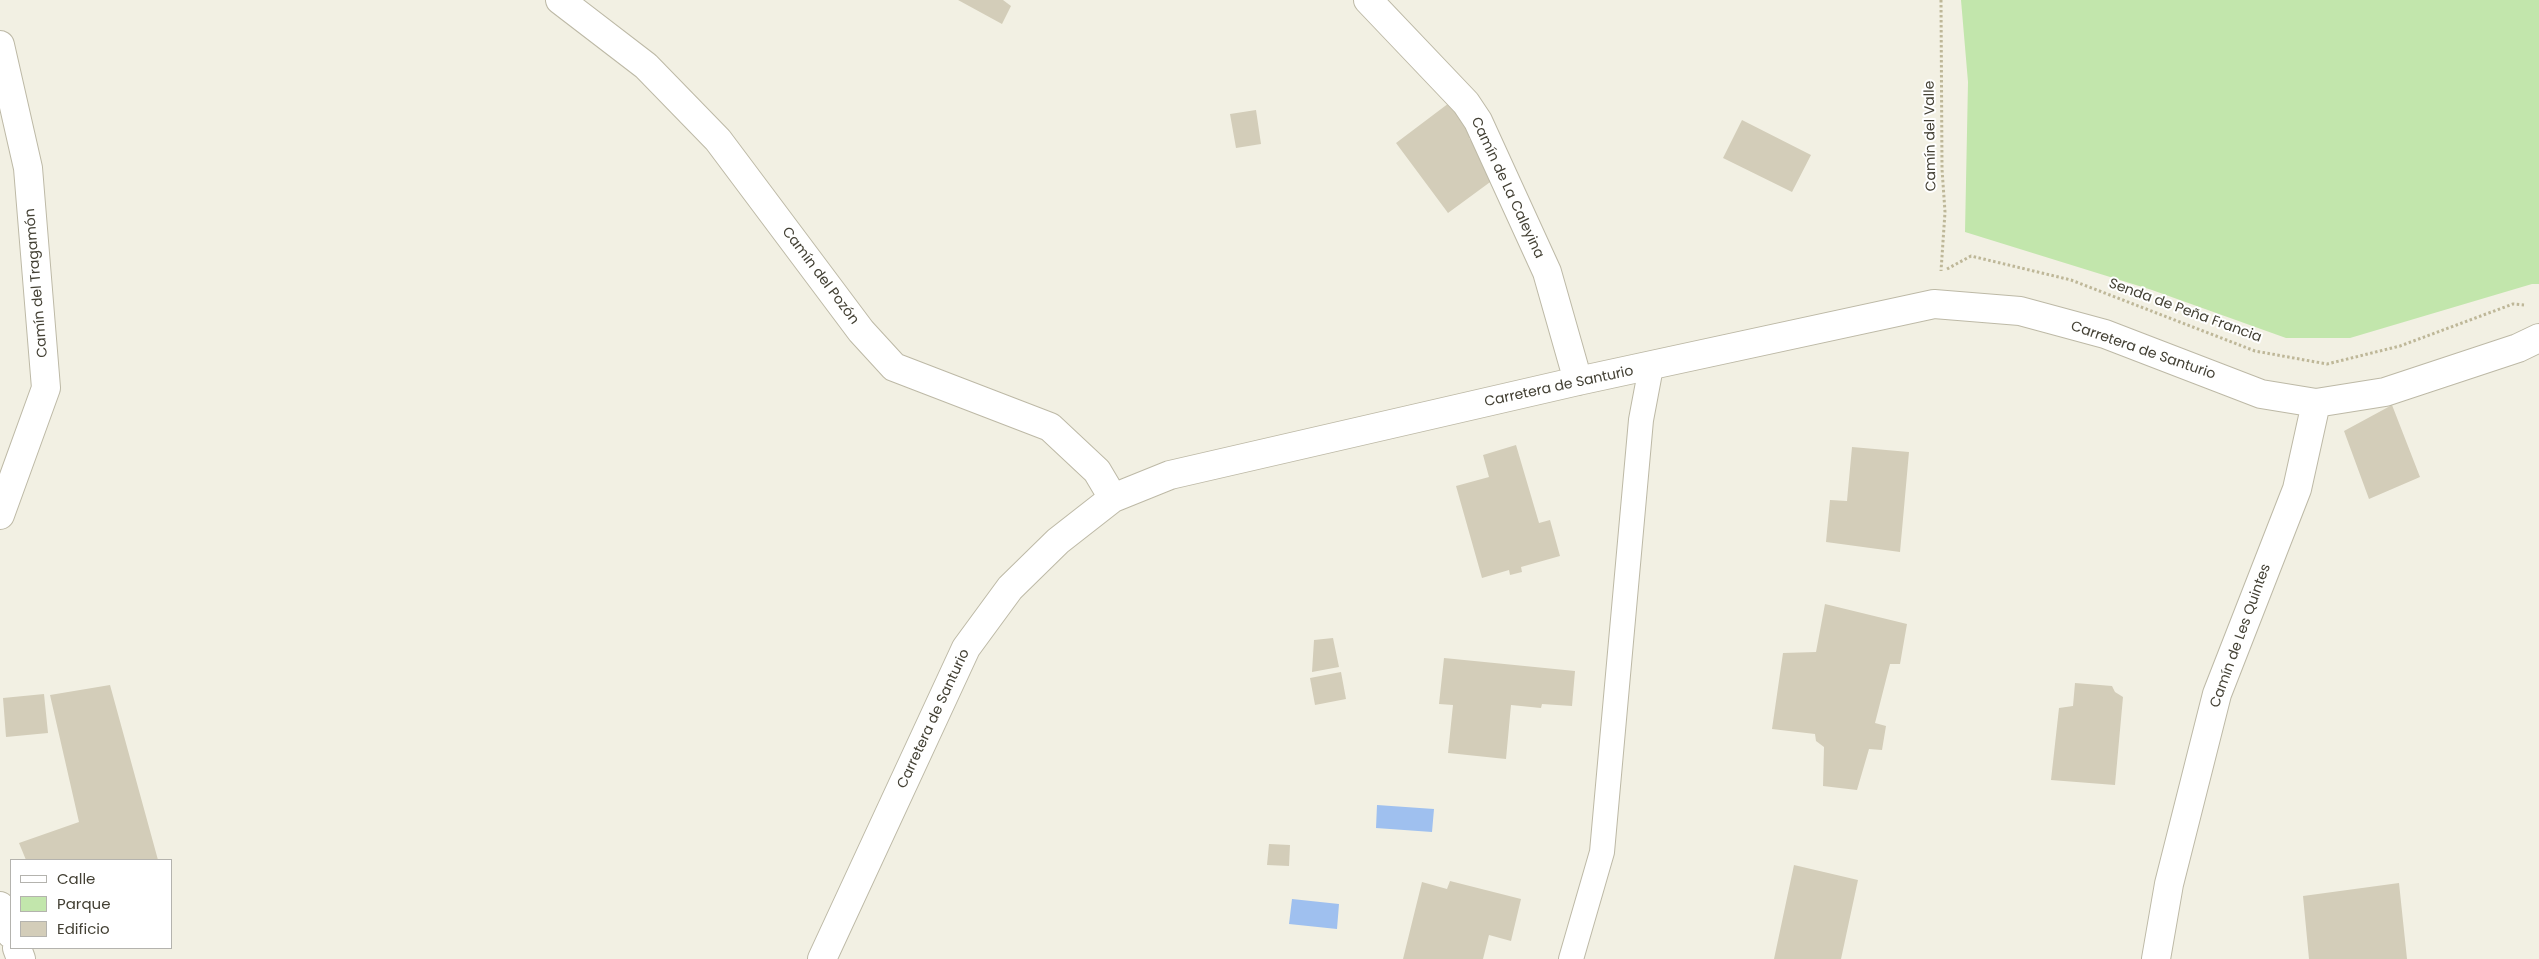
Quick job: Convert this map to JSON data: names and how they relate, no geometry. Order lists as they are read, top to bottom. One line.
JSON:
{"streets":{"street":["Camín de La Caleyina","Camín del Pozón","Camín del Tragamón","Carretera de Santurio","Camín de Les Quintes"],"path":["Camín del Valle","Senda de Peña Francia"]},"crossings":[["Camín del Valle","Senda de Peña Francia"],["Camín de La Caleyina","Carretera de Santurio"],["Camín del Pozón","Carretera de Santurio"],["Carretera de Santurio","Camín de Les Quintes"]],"legend":["Calle","Parque","Edificio"]}
